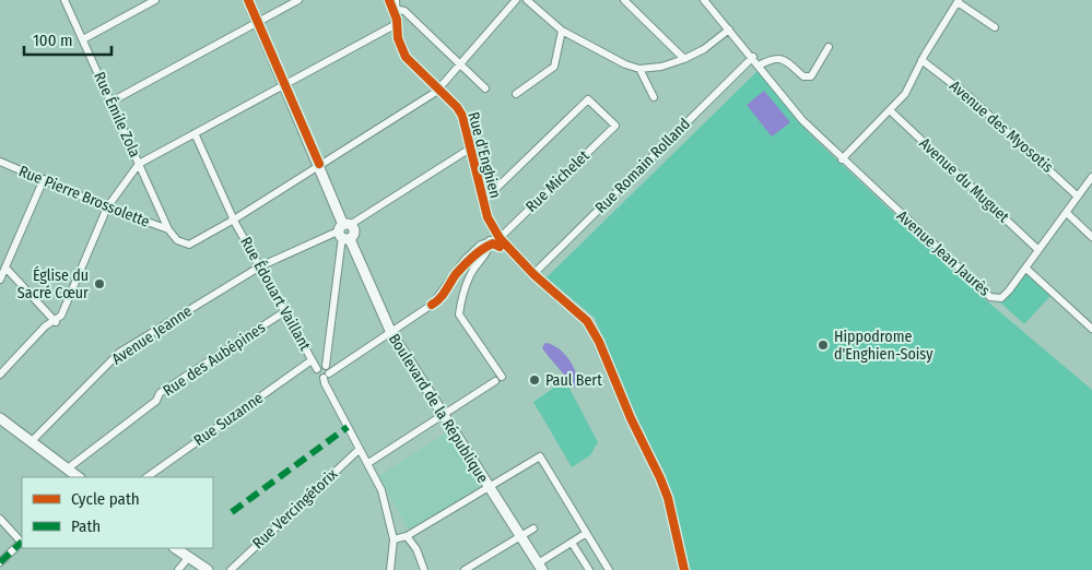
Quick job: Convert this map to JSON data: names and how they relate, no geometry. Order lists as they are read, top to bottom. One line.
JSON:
{"streets":{"street":["Rue Émile Zola","Avenue des Myosotis","Rue d'Enghien","Rue Romain Rolland","Avenue du Muguet","Rue Michelet","Rue Pierre Brossolette","Avenue Jean Jaurès","Rue Édouart Vaillant","Avenue Jeanne","Rue des Aubépines","Boulevard de la République","Rue Suzanne","Rue Vercingétorix"]},"crossings":[["Rue Émile Zola","Rue Pierre Brossolette"],["Avenue des Myosotis","Avenue Jean Jaurès"],["Rue d'Enghien","Rue Romain Rolland"],["Rue d'Enghien","Rue Michelet"],["Rue d'Enghien","Rue Pierre Brossolette"],["Rue d'Enghien","Avenue Jeanne"],["Rue Romain Rolland","Avenue Jean Jaurès"],["Avenue du Muguet","Avenue Jean Jaurès"],["Rue Pierre Brossolette","Rue Édouart Vaillant"],["Rue Pierre Brossolette","Boulevard de la République"],["Rue Édouart Vaillant","Avenue Jeanne"],["Rue Édouart Vaillant","Rue des Aubépines"],["Rue Édouart Vaillant","Rue Suzanne"],["Rue Édouart Vaillant","Rue Vercingétorix"],["Avenue Jeanne","Boulevard de la République"]],"places":["Église du Sacré Cœur","Hippodrome d'Enghien-Soisy","Paul Bert"],"legend":["Cycle path","Path"],"scale_bar":"100 m"}
